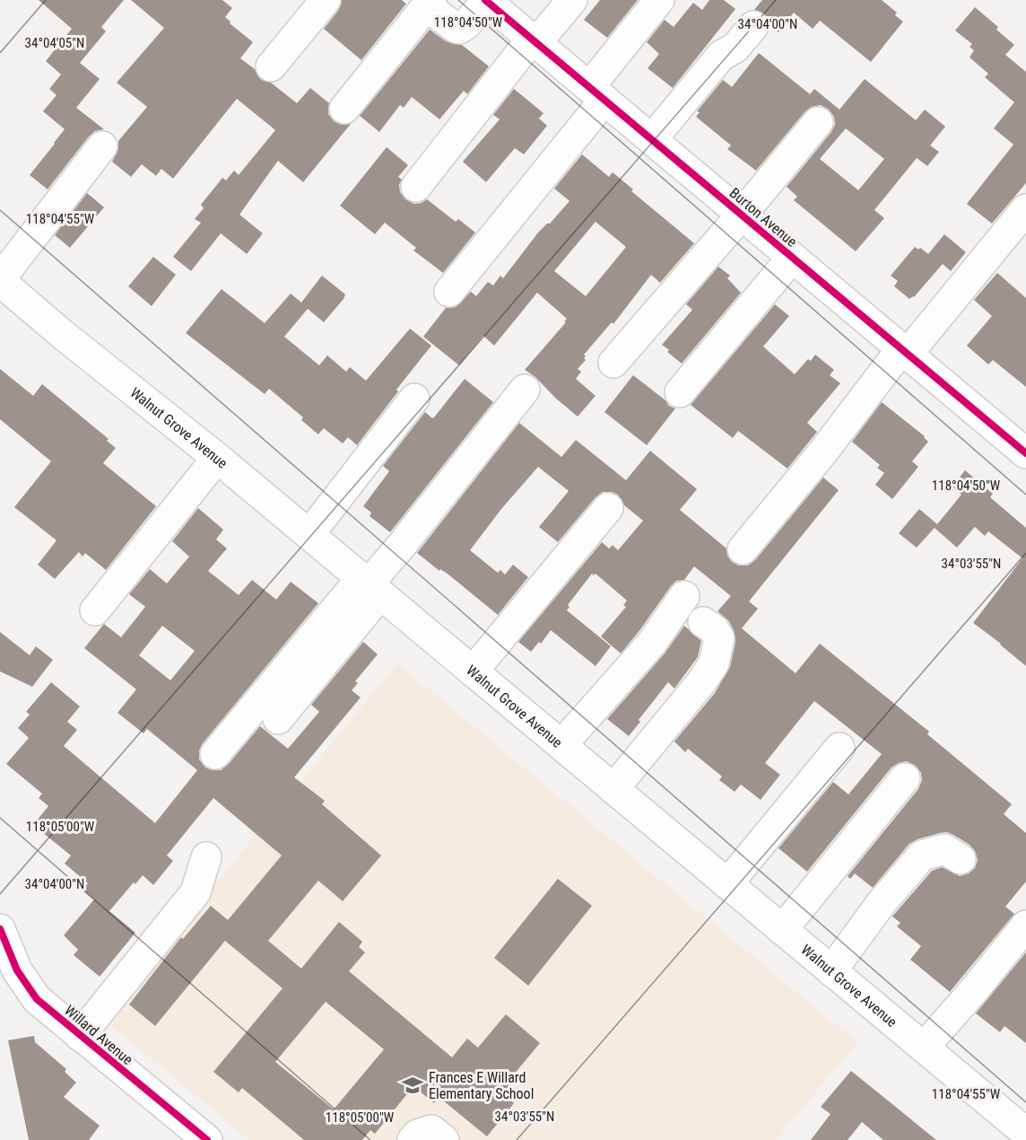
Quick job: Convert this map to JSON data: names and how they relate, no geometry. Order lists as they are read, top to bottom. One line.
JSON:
{"streets":{"main road":["Burton Avenue","Walnut Grove Avenue","Willard Avenue"]},"places":{"school or university":["Frances E Willard Elementary School"]},"coordinates":["118°04'50\"W","34°04'00\"N","34°04'05\"N","118°04'55\"W","34°03'55\"N","118°05'00\"W"]}
